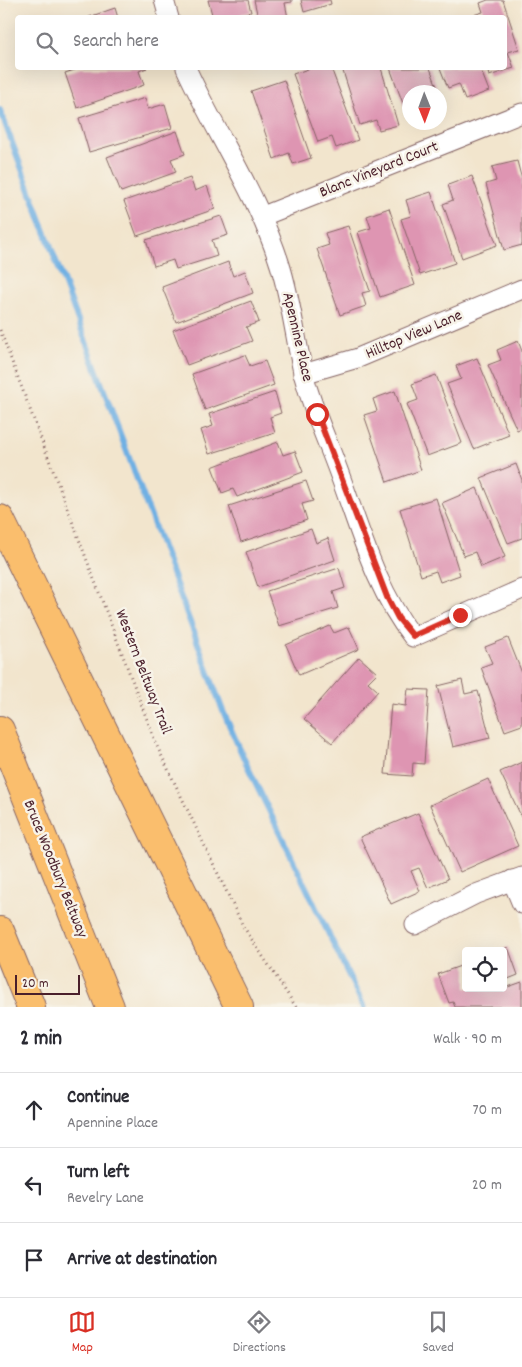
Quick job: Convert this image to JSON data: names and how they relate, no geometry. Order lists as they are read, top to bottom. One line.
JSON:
{"streets":{"highway":["Bruce Woodbury Beltway"],"street":["Blanc Vineyard Court","Hilltop View Lane","Apennine Place"],"path":["Western Beltway Trail"]},"crossings":[["Blanc Vineyard Court","Apennine Place"],["Hilltop View Lane","Apennine Place"]],"scale_bar":"20 m","north":"bottom","page":{"search":"Search here","scale":"20 m","heading":["2 min","Walk · 90 m"],"list":[["Continue","Apennine Place","70 m"],["Turn left","Revelry Lane","20 m"],"Arrive at destination"],"nav":["Map","Directions","Saved"]}}
